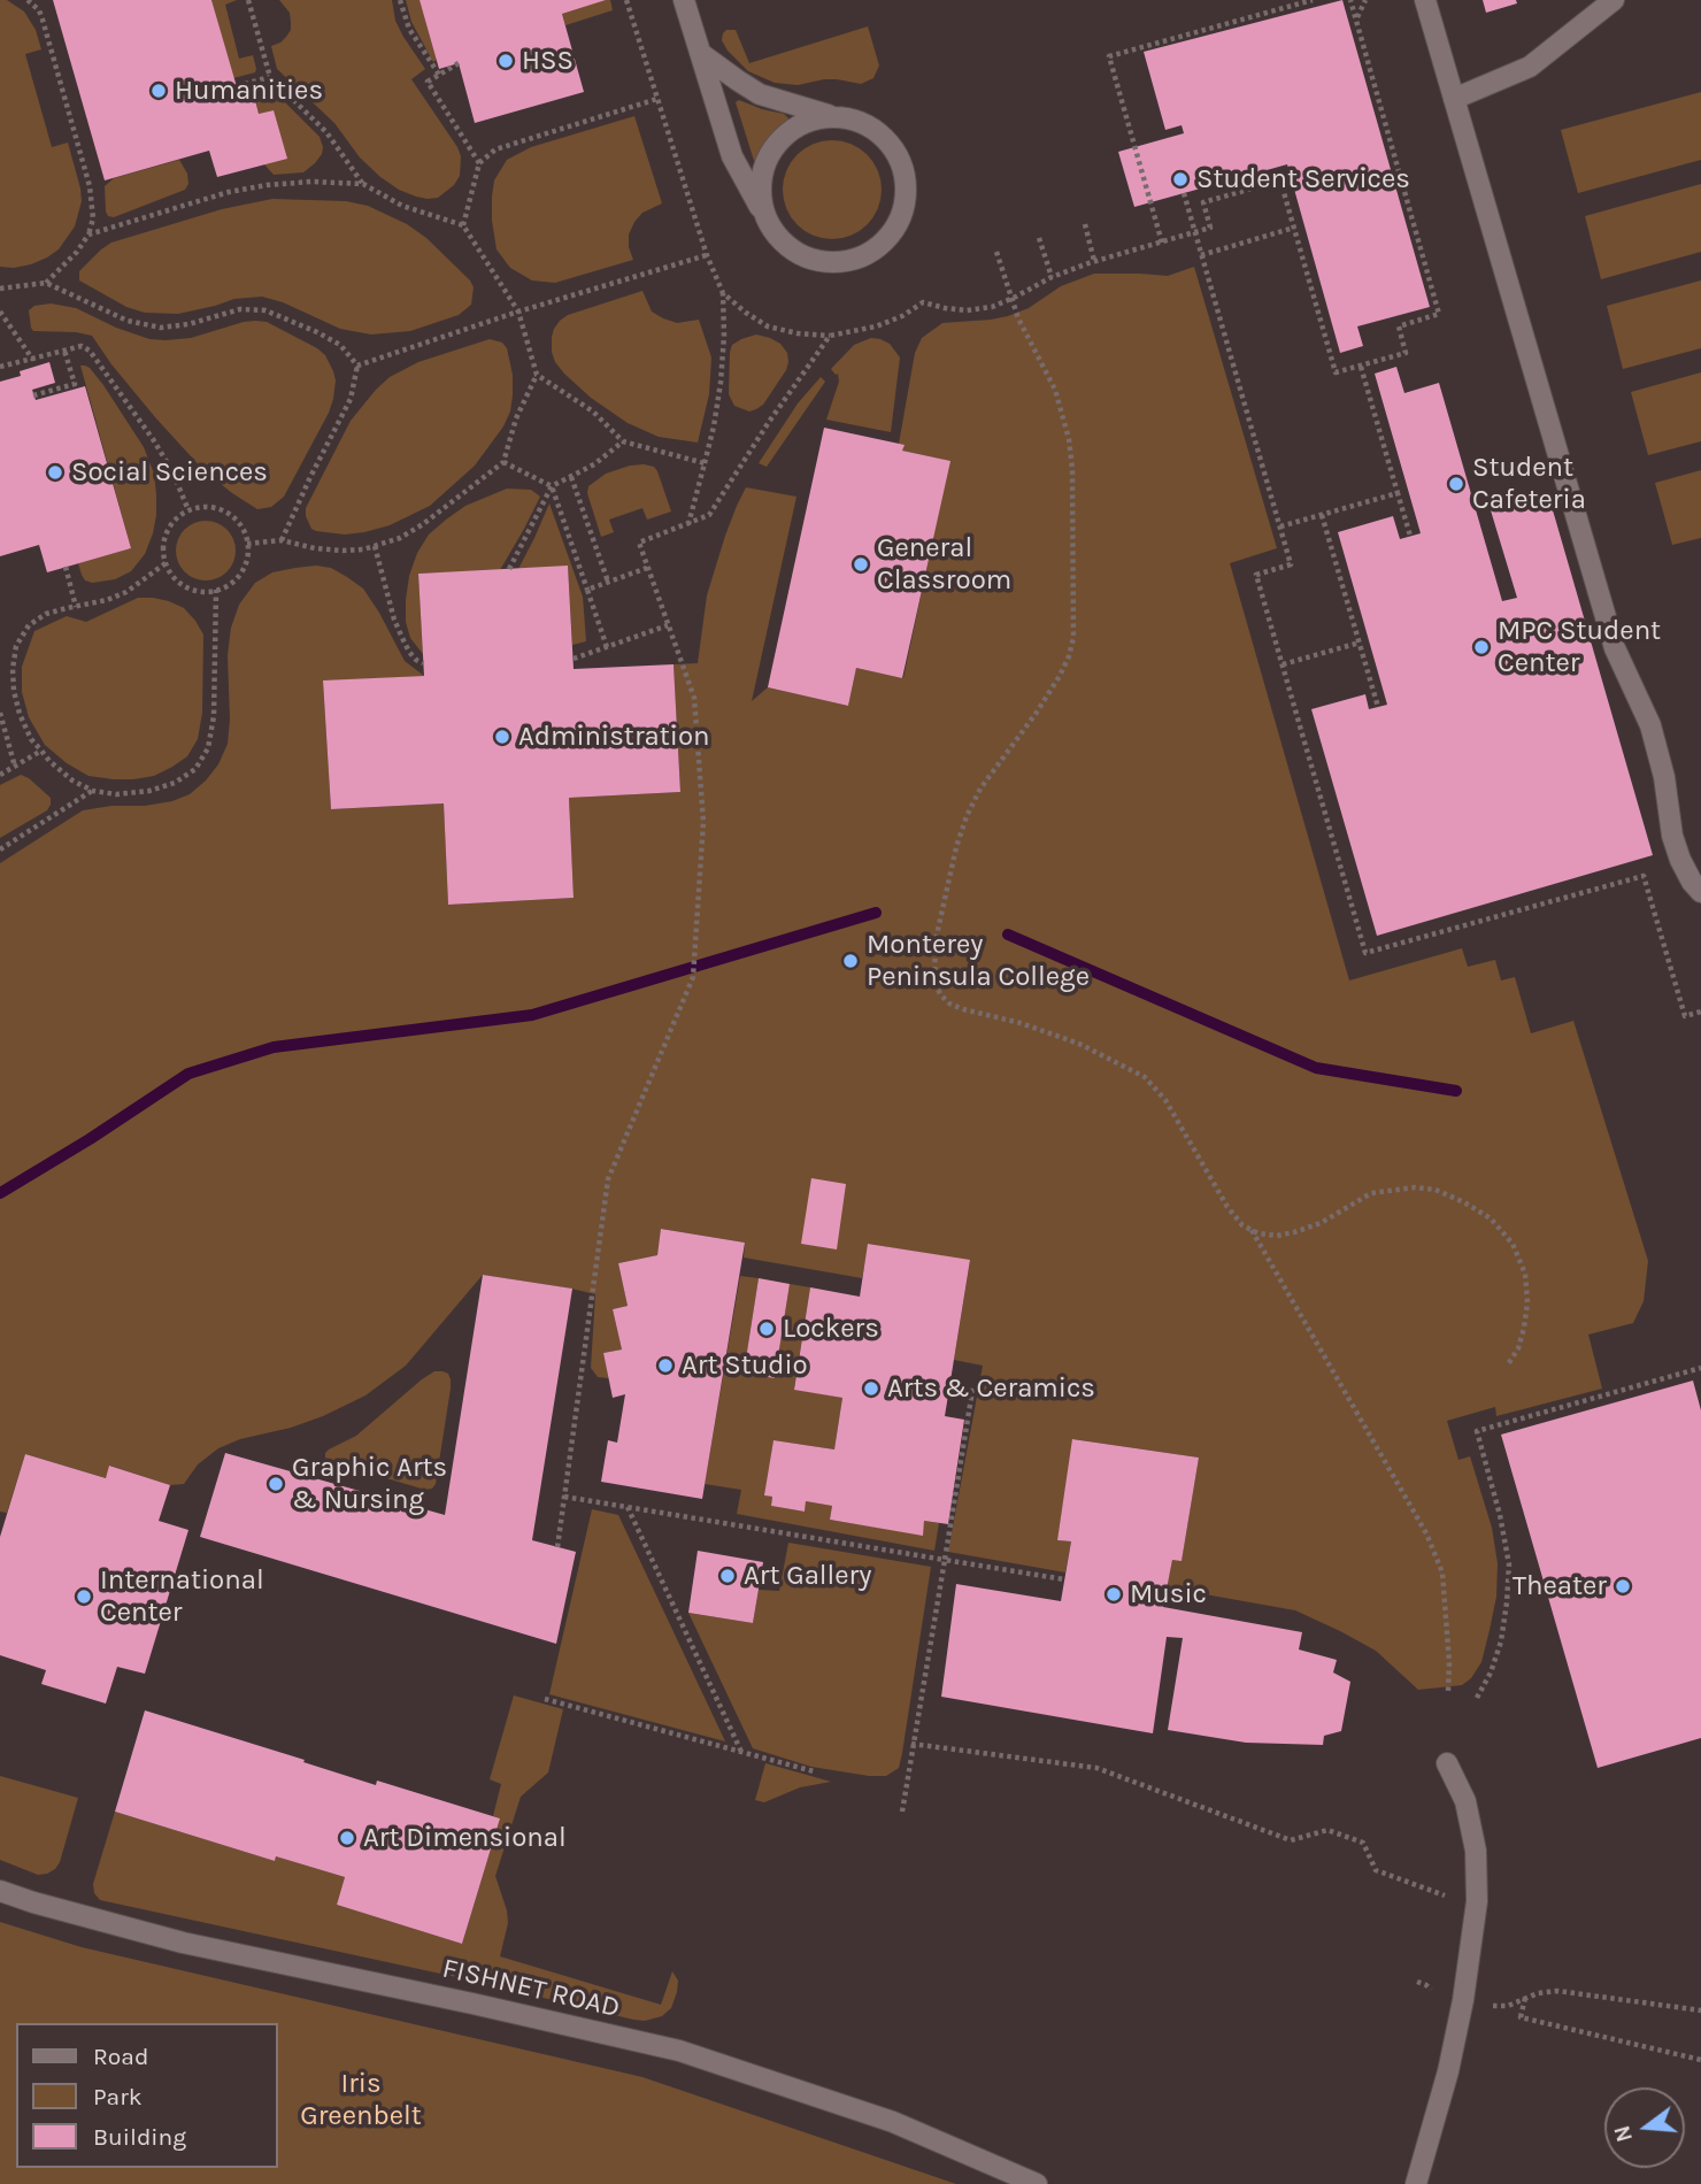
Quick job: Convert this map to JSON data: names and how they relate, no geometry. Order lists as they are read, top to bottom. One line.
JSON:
{"streets":{"street":["FISHNET ROAD"]},"parks":["Iris Greenbelt"],"places":["HSS","Humanities","Student Services","Social Sciences","Student Cafeteria","General Classroom","MPC Student Center","Administration","Monterey Peninsula College","Lockers","Art Studio","Arts & Ceramics","Graphic Arts & Nursing","Art Gallery","Theater","Music","International Center","Art Dimensional"],"legend":["Road","Park","Building"],"north":"left"}
